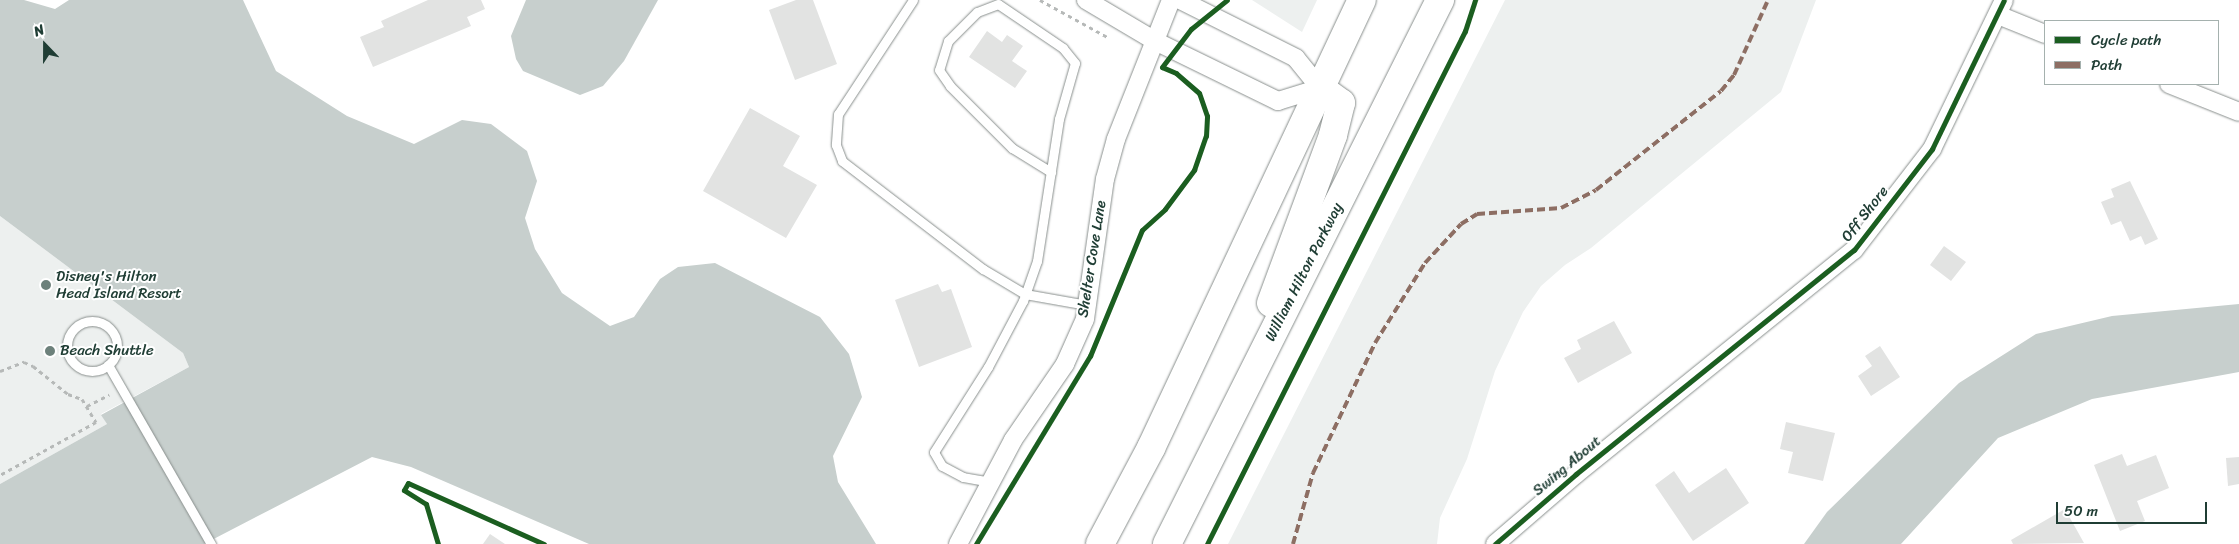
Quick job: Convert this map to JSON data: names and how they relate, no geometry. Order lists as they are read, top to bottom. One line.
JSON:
{"streets":{"highway":["William Hilton Parkway"],"street":["Off Shore","Shelter Cove Lane","Swing About"]},"crossings":[["Off Shore","Swing About"]],"places":["Disney's Hilton Head Island Resort","Beach Shuttle"],"legend":["Cycle path","Path"],"scale_bar":"50 m","north":"top"}
